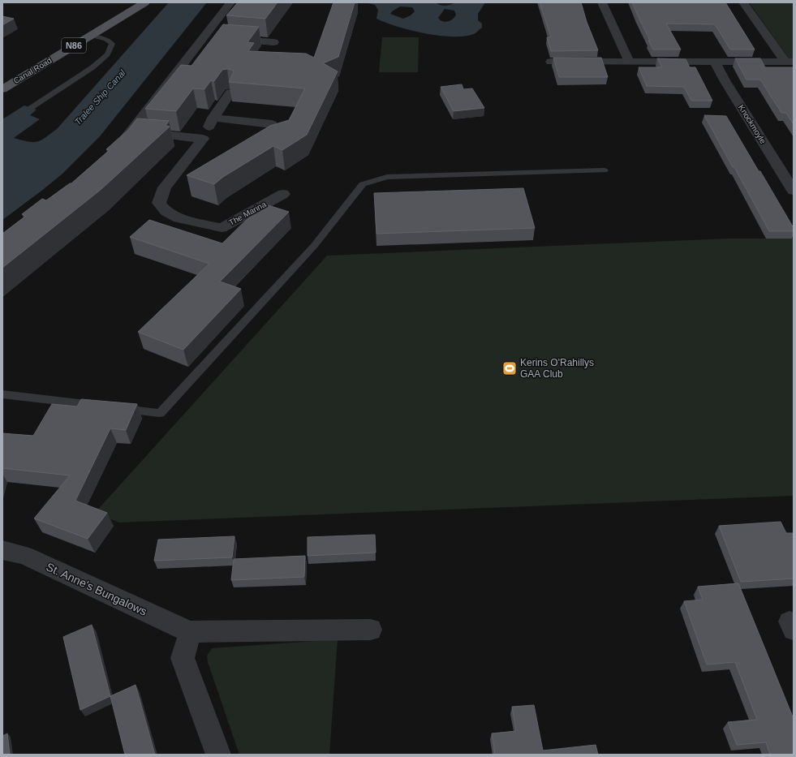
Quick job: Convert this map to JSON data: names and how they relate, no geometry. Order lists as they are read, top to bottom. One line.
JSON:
{"streets":{"main road":["N86","Canal Road"],"street":["Knockmoyle","The Marina","St. Anne's Bungalows"]},"water":["Tralee Ship Canal"],"places":{"sports":["Kerins O'Rahillys GAA Club"]}}
